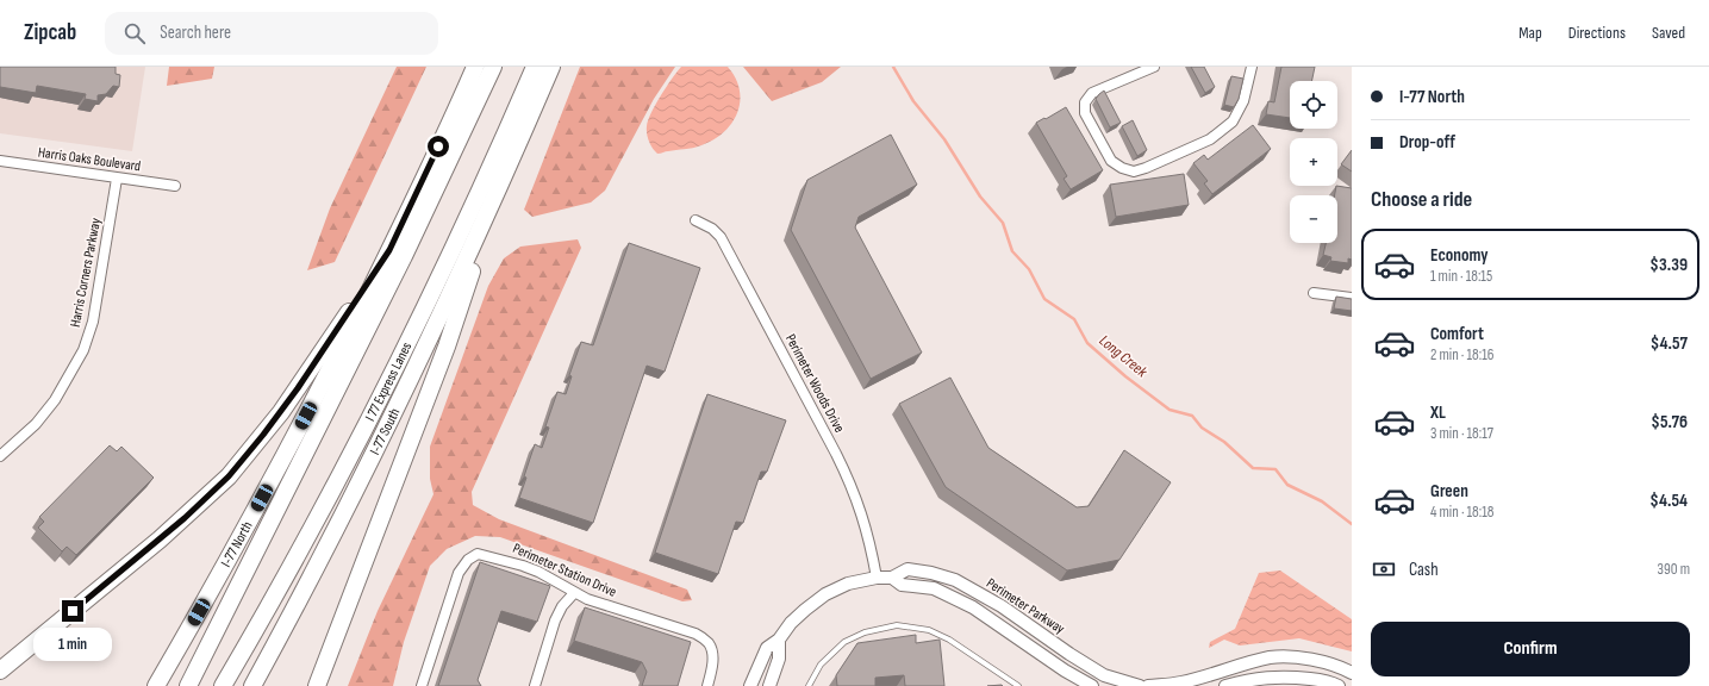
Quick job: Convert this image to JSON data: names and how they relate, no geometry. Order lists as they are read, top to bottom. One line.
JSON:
{"streets":{"highway":["I 77 Express Lanes","I-77 South","I-77 North"],"street":["Harris Oaks Boulevard","Harris Corners Parkway","Perimeter Woods Drive","Perimeter Station Drive","Perimeter Parkway"]},"crossings":[["Harris Oaks Boulevard","Harris Corners Parkway"],["Perimeter Woods Drive","Perimeter Parkway"]],"water":["Long Creek"],"page":{"header":"Zipcab","search":"Search here","nav":["Map","Directions","Saved"],"banner":["I-77 North","Drop-off"],"map_buttons":["+","−"],"heading":"Choose a ride","list":[{"name":"Economy","note":"1 min · 18:15","value":"$3.39"},{"name":"Comfort","note":"2 min · 18:16","value":"$4.57"},{"name":"XL","note":"3 min · 18:17","value":"$5.76"},{"name":"Green","note":"4 min · 18:18","value":"$4.54"}],"pay":["Cash","390 m"],"buttons":"Confirm","bubble":"1 min"}}
